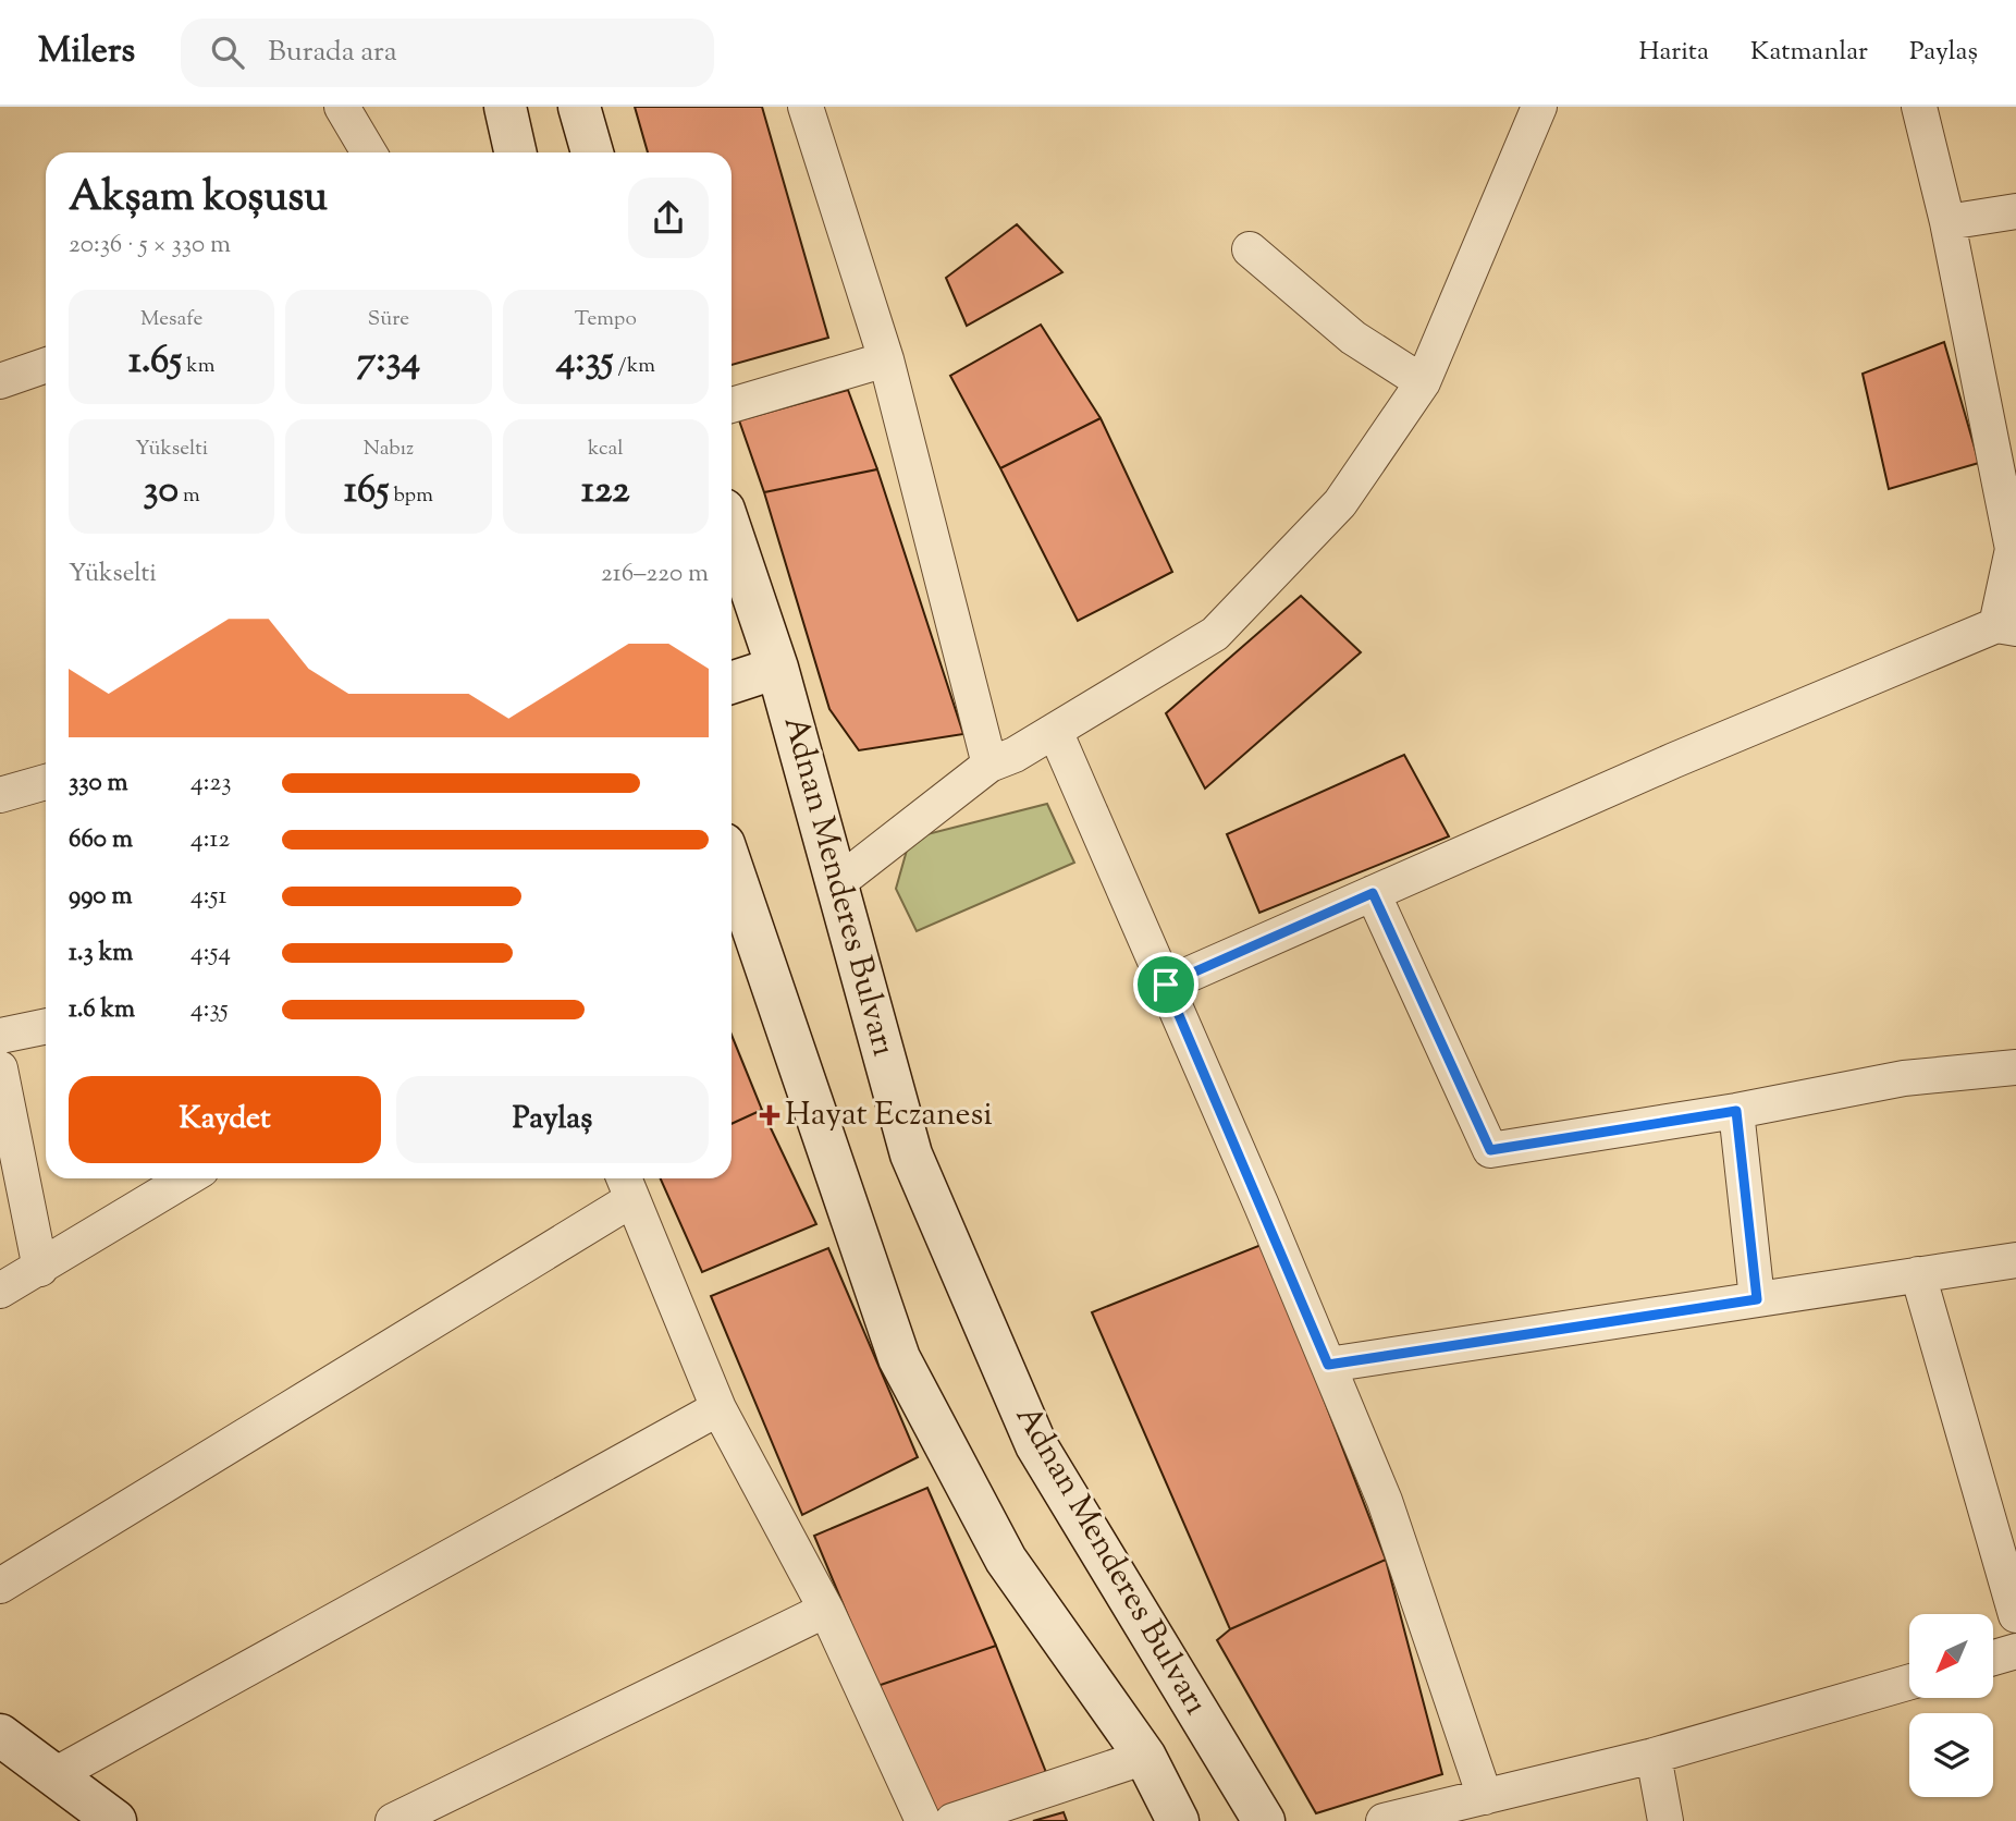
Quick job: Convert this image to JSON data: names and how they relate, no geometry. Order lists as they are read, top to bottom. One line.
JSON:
{"streets":{"main road":["Adnan Menderes Bulvarı"]},"places":{"health":["Hayat Eczanesi"]},"north":"bottom left","page":{"header":"Milers","search":"Burada ara","nav":["Harita","Katmanlar","Paylaş"],"heading":["Akşam koşusu","20:36 · 5 × 330 m"],"stats":[["Mesafe","1.65 km"],["Süre","7:34"],["Tempo","4:35 /km"],["Yükselti","30 m"],["Nabız","165 bpm"],["kcal","122"]],"chart":["Yükselti","216–220 m"],"list":[{"name":"330 m","note":"4:23"},{"name":"660 m","note":"4:12"},{"name":"990 m","note":"4:51"},{"name":"1.3 km","note":"4:54"},{"name":"1.6 km","note":"4:35"}],"buttons":["Kaydet","Paylaş"]}}
